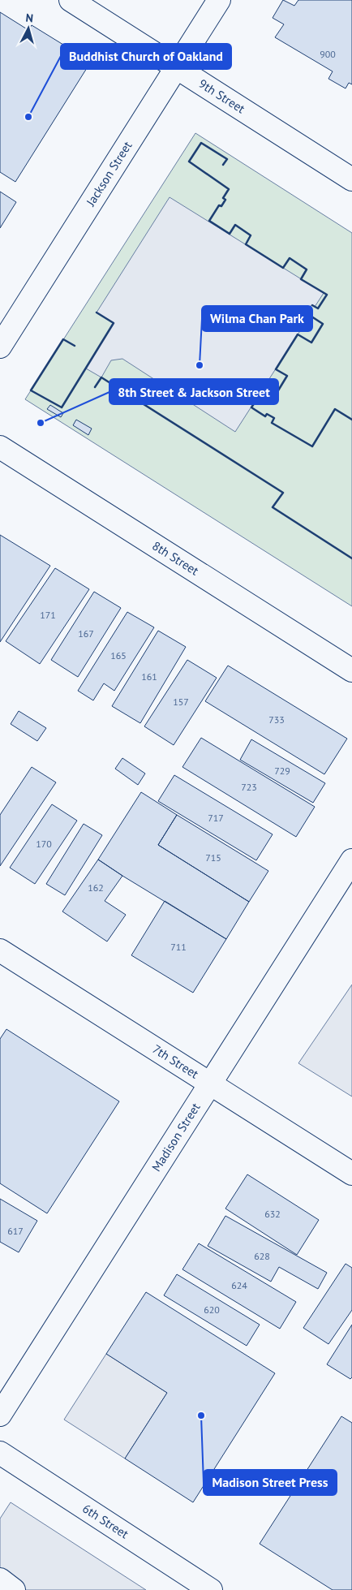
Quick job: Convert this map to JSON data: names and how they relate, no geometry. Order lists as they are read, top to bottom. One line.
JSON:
{"streets":{"main road":["9th Street","Jackson Street","8th Street","7th Street","Madison Street","6th Street"]},"crossings":[["9th Street","Jackson Street"],["7th Street","Madison Street"]],"places":["Buddhist Church of Oakland","Wilma Chan Park","8th Street & Jackson Street","Madison Street Press"],"house_numbers":["900","171","167","165","161","157","733","729","723","717","170","715","162","711","632","617","628","624","620"],"north":"top"}
